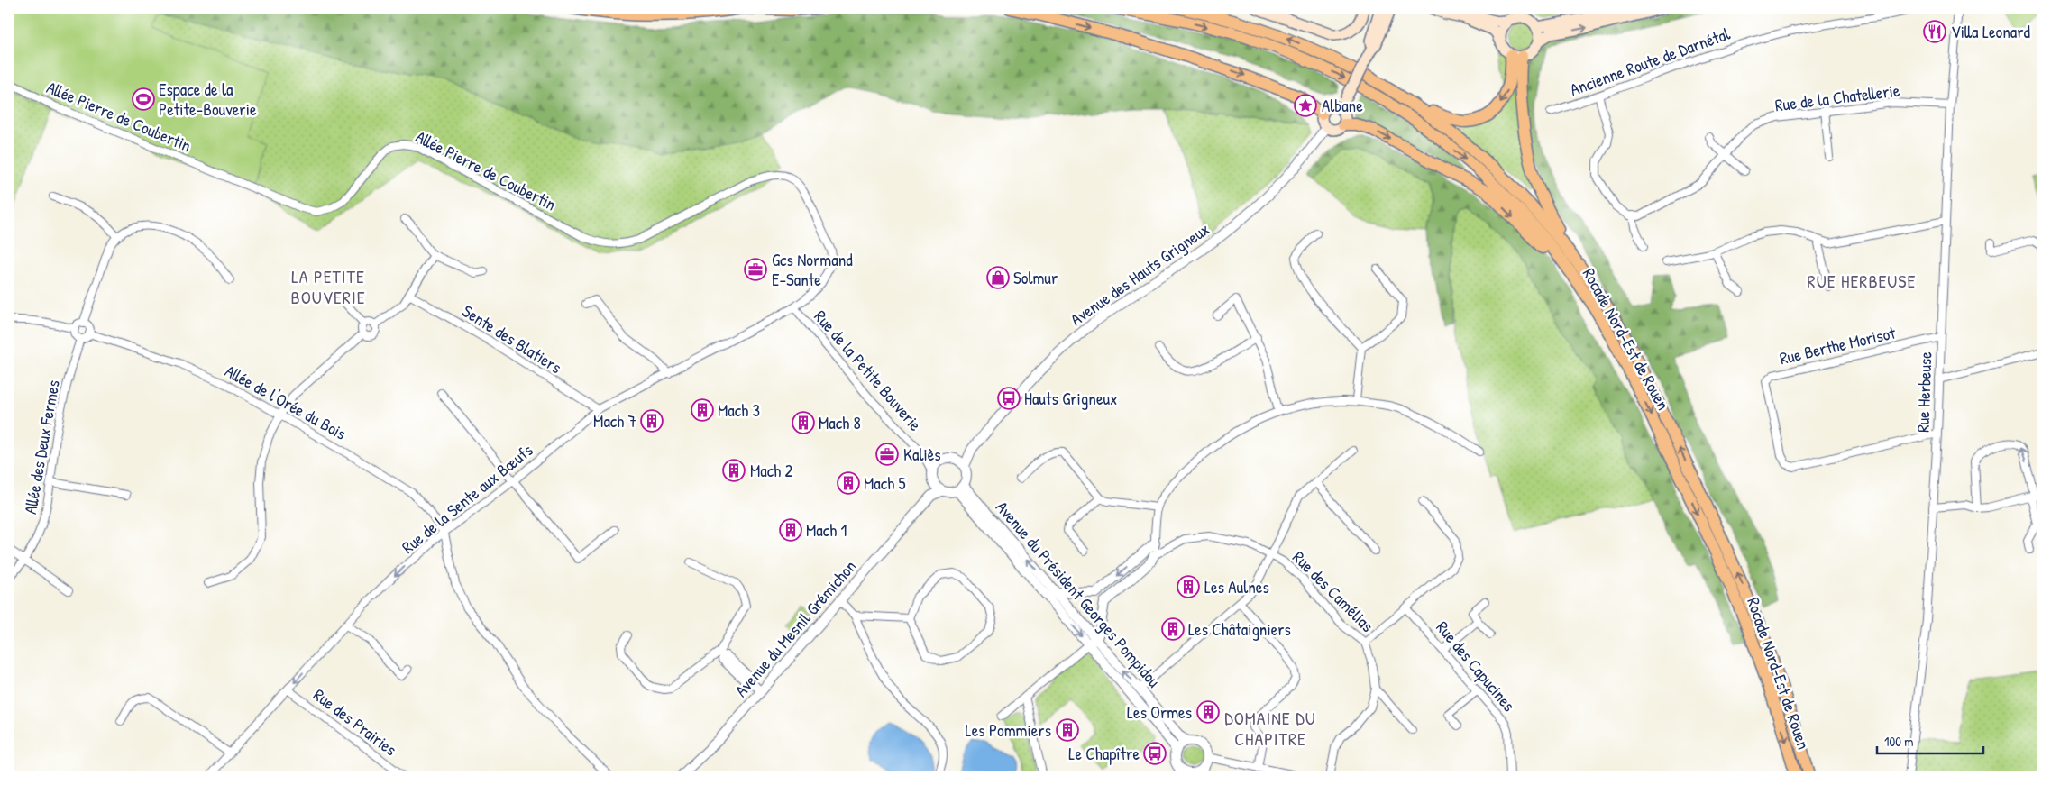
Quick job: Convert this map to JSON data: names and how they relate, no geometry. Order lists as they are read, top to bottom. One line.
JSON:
{"streets":{"highway":["Rocade Nord-Est de Rouen"],"street":["Ancienne Route de Darnétal","Rue de la Chatellerie","Allée Pierre de Coubertin","Avenue des Hauts Grigneux","Sente des Blatiers","Rue Berthe Morisot","Rue de la Petite Bouverie","Rue Herbeuse","Allée de l'Orée du Bois","Allée des Deux Fermes","Rue de la Sente aux Bœufs","Rue des Camélias","Avenue du Président Georges Pompidou","Avenue du Mesnil Grémichon","Rue des Capucines","Rue des Prairies"]},"crossings":[["Rue de la Chatellerie","Rue Herbeuse"],["Allée Pierre de Coubertin","Rue de la Sente aux Bœufs"],["Avenue des Hauts Grigneux","Rue de la Petite Bouverie"],["Avenue des Hauts Grigneux","Avenue du Président Georges Pompidou"],["Avenue des Hauts Grigneux","Avenue du Mesnil Grémichon"],["Sente des Blatiers","Rue de la Sente aux Bœufs"],["Rue Berthe Morisot","Rue Herbeuse"],["Rue de la Petite Bouverie","Rue de la Sente aux Bœufs"],["Rue de la Petite Bouverie","Avenue du Président Georges Pompidou"],["Rue de la Petite Bouverie","Avenue du Mesnil Grémichon"],["Allée de l'Orée du Bois","Allée des Deux Fermes"],["Allée de l'Orée du Bois","Rue de la Sente aux Bœufs"],["Rue de la Sente aux Bœufs","Rue des Prairies"],["Avenue du Président Georges Pompidou","Avenue du Mesnil Grémichon"]],"districts":["LA PETITE BOUVERIE","RUE HERBEUSE","DOMAINE DU CHAPITRE"],"places":{"restaurant":["Villa Leonard"],"sports":["Espace de la Petite-Bouverie"],"place":["Albane"],"office":["Gcs Normand E-Sante","Kaliès"],"shop":["Solmur"],"bus stop":["Hauts Grigneux","Le Chapître"],"building":["Mach 3","Mach 7","Mach 8","Mach 2","Mach 5","Mach 1","Les Aulnes","Les Châtaigniers","Les Ormes","Les Pommiers"]},"scale_bar":"100 m"}
